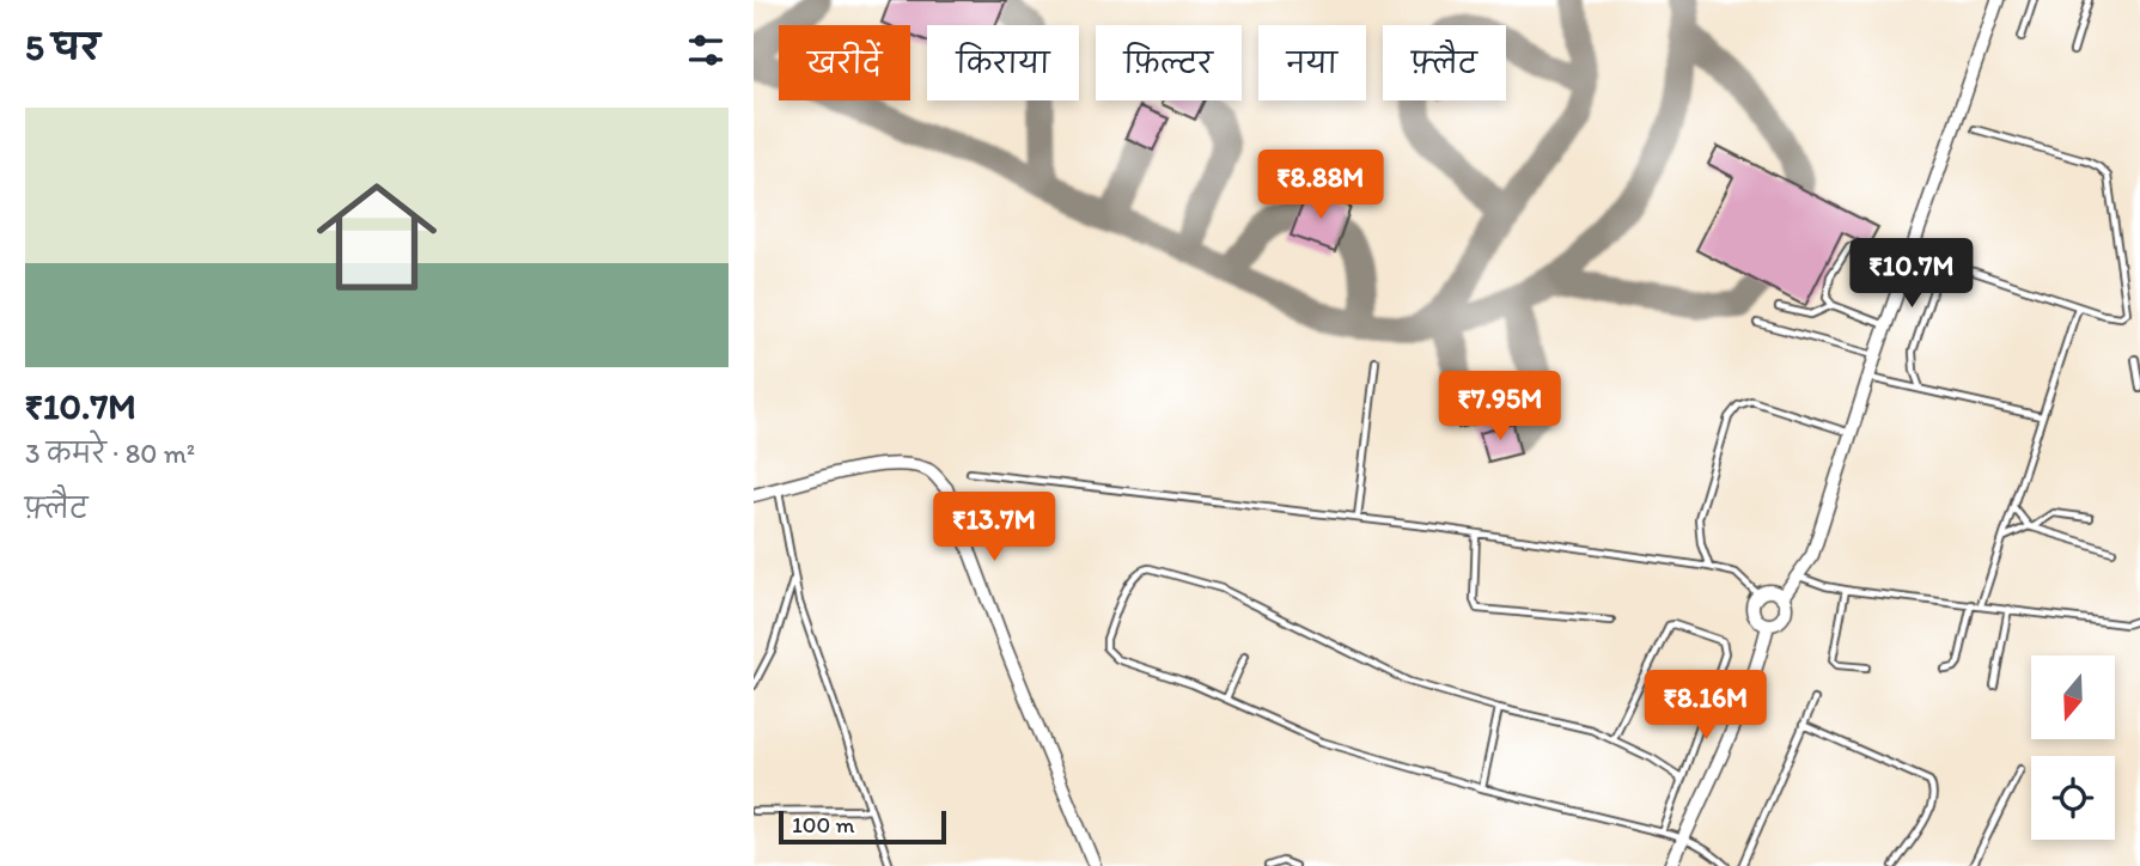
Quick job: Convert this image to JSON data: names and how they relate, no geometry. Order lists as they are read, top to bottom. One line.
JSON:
{"scale_bar":"100 m","north":"bottom","page":{"heading":"5 घर","chip":["खरीदें","किराया","फ़िल्टर","नया","फ़्लैट"],"list":[{"name":"₹10.7M","note":"3 कमरे · 80 m² · फ़्लैट"}],"price":["₹8.88M","₹10.7M","₹7.95M","₹13.7M","₹8.16M"],"scale":"100 m"}}
